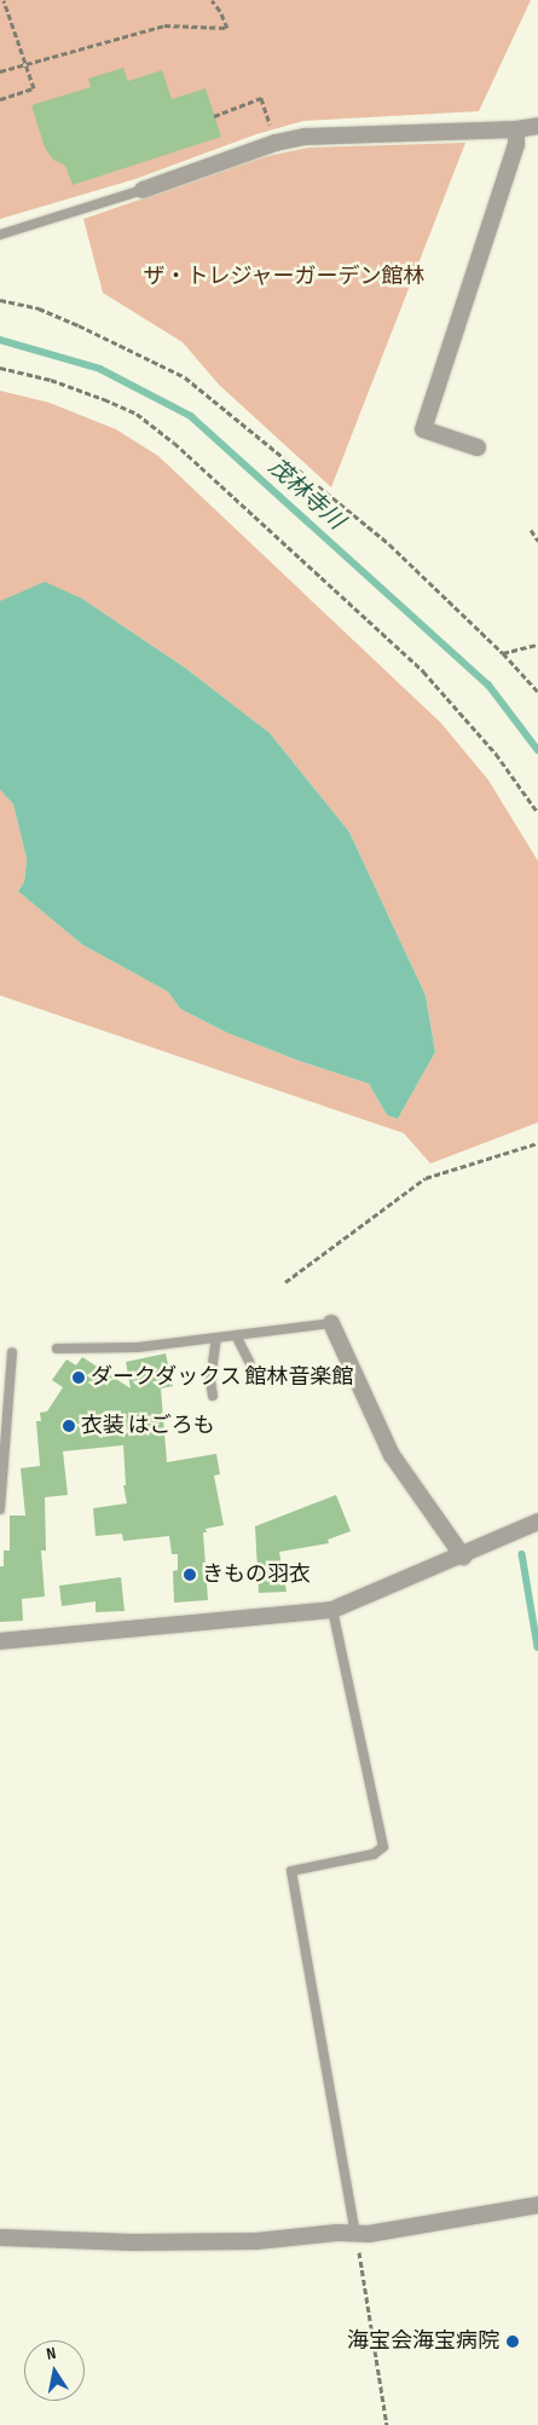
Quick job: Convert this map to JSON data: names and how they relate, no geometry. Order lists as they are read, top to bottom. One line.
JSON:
{"water":["茂林寺川"],"parks":["ザ・トレジャーガーデン館林"],"places":["ダークダックス 館林音楽館","衣装 はごろも","きもの羽衣","海宝会海宝病院"],"north":"top"}
